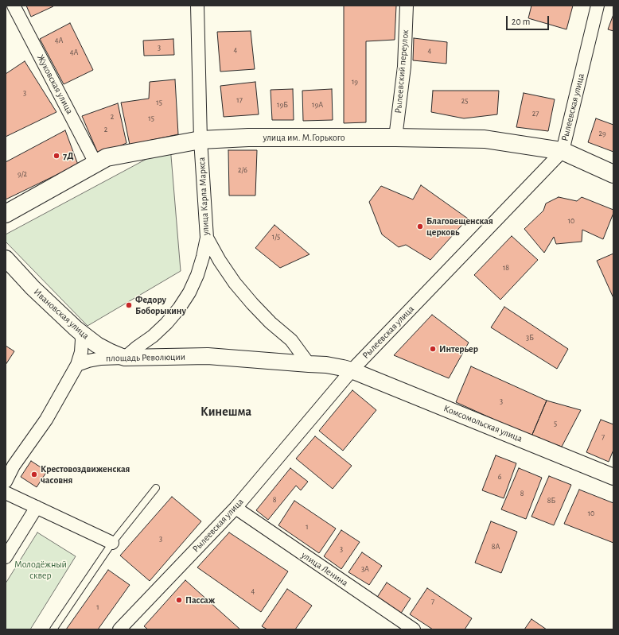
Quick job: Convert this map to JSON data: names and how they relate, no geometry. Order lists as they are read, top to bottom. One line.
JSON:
{"streets":{"main road":["улица им. М.Горького"],"street":["Рылеевский переулок","Жуковская улица","Рылеевская улица","улица Карла Маркса","Ивановская улица","площадь Революции","Комсомольская улица","улица Ленина"]},"crossings":[["Рылеевский переулок","улица им. М.Горького"],["Жуковская улица","улица им. М.Горького"],["Рылеевская улица","улица им. М.Горького"],["Рылеевская улица","площадь Революции"],["Рылеевская улица","Комсомольская улица"],["Рылеевская улица","улица Ленина"],["улица им. М.Горького","улица Карла Маркса"],["улица Карла Маркса","Ивановская улица"],["улица Карла Маркса","площадь Революции"],["Ивановская улица","площадь Революции"],["площадь Революции","Комсомольская улица"]],"districts":["Кинешма"],"parks":["Молодёжный сквер"],"places":["7Д","Благовещенская церковь","Федору Боборыкину","Интерьер","Крестовоздвиженская часовня","Пассаж"],"house_numbers":["4А","3","4","4","4А","19","3","17","25","15","19Б","19А","27","2","15","2","29","2/6","9/2","10","1/5","18","3Б","3","5","7","6","8","8","8Б","10","1","3","8А","3","3А","4","7","1"],"scale_bar":"20 m"}
